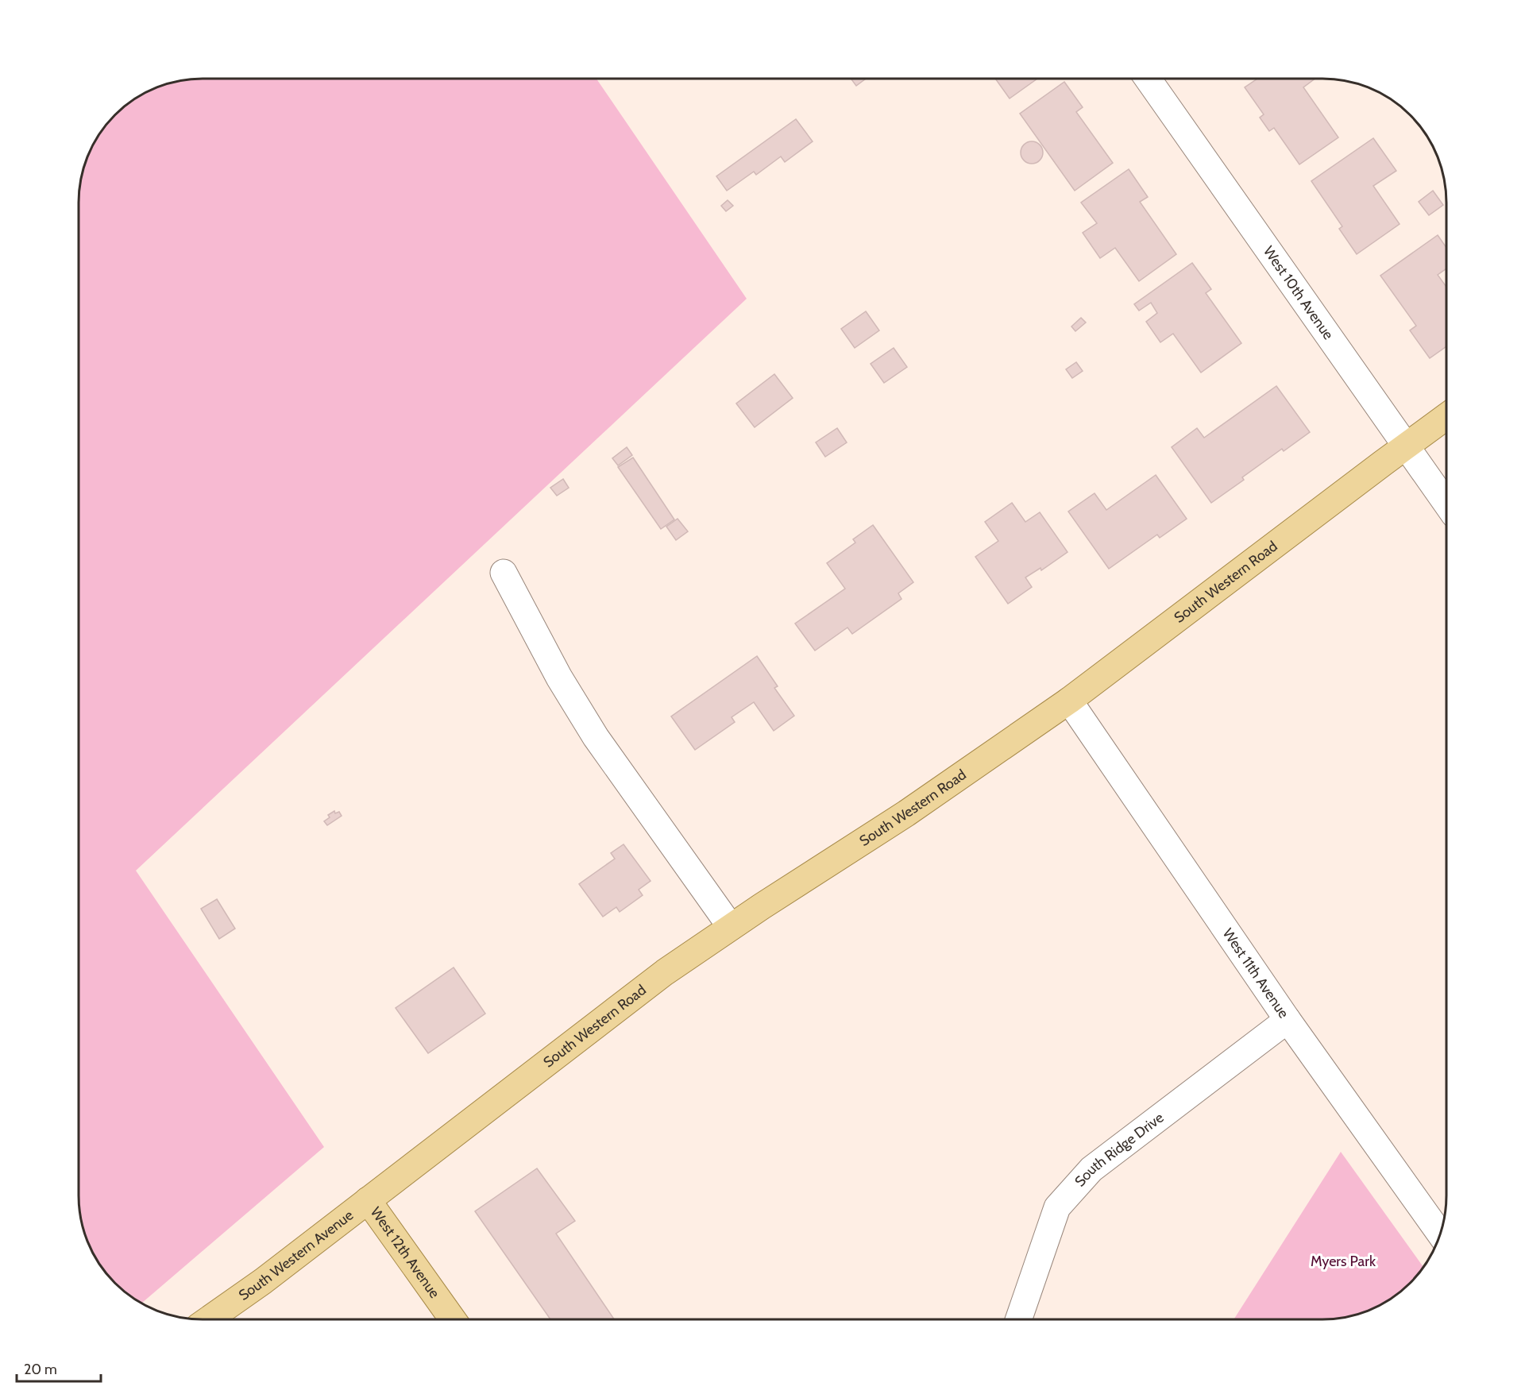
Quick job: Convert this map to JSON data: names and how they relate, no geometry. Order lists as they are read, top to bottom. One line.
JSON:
{"streets":{"main road":["South Western Road","West 12th Avenue","South Western Avenue"],"street":["West 10th Avenue","West 11th Avenue","South Ridge Drive"]},"crossings":[["West 10th Avenue","South Western Road"],["South Western Road","West 11th Avenue"],["South Western Road","West 12th Avenue"],["South Western Road","South Western Avenue"],["West 11th Avenue","South Ridge Drive"],["West 12th Avenue","South Western Avenue"]],"parks":["Myers Park"],"scale_bar":"20 m"}
